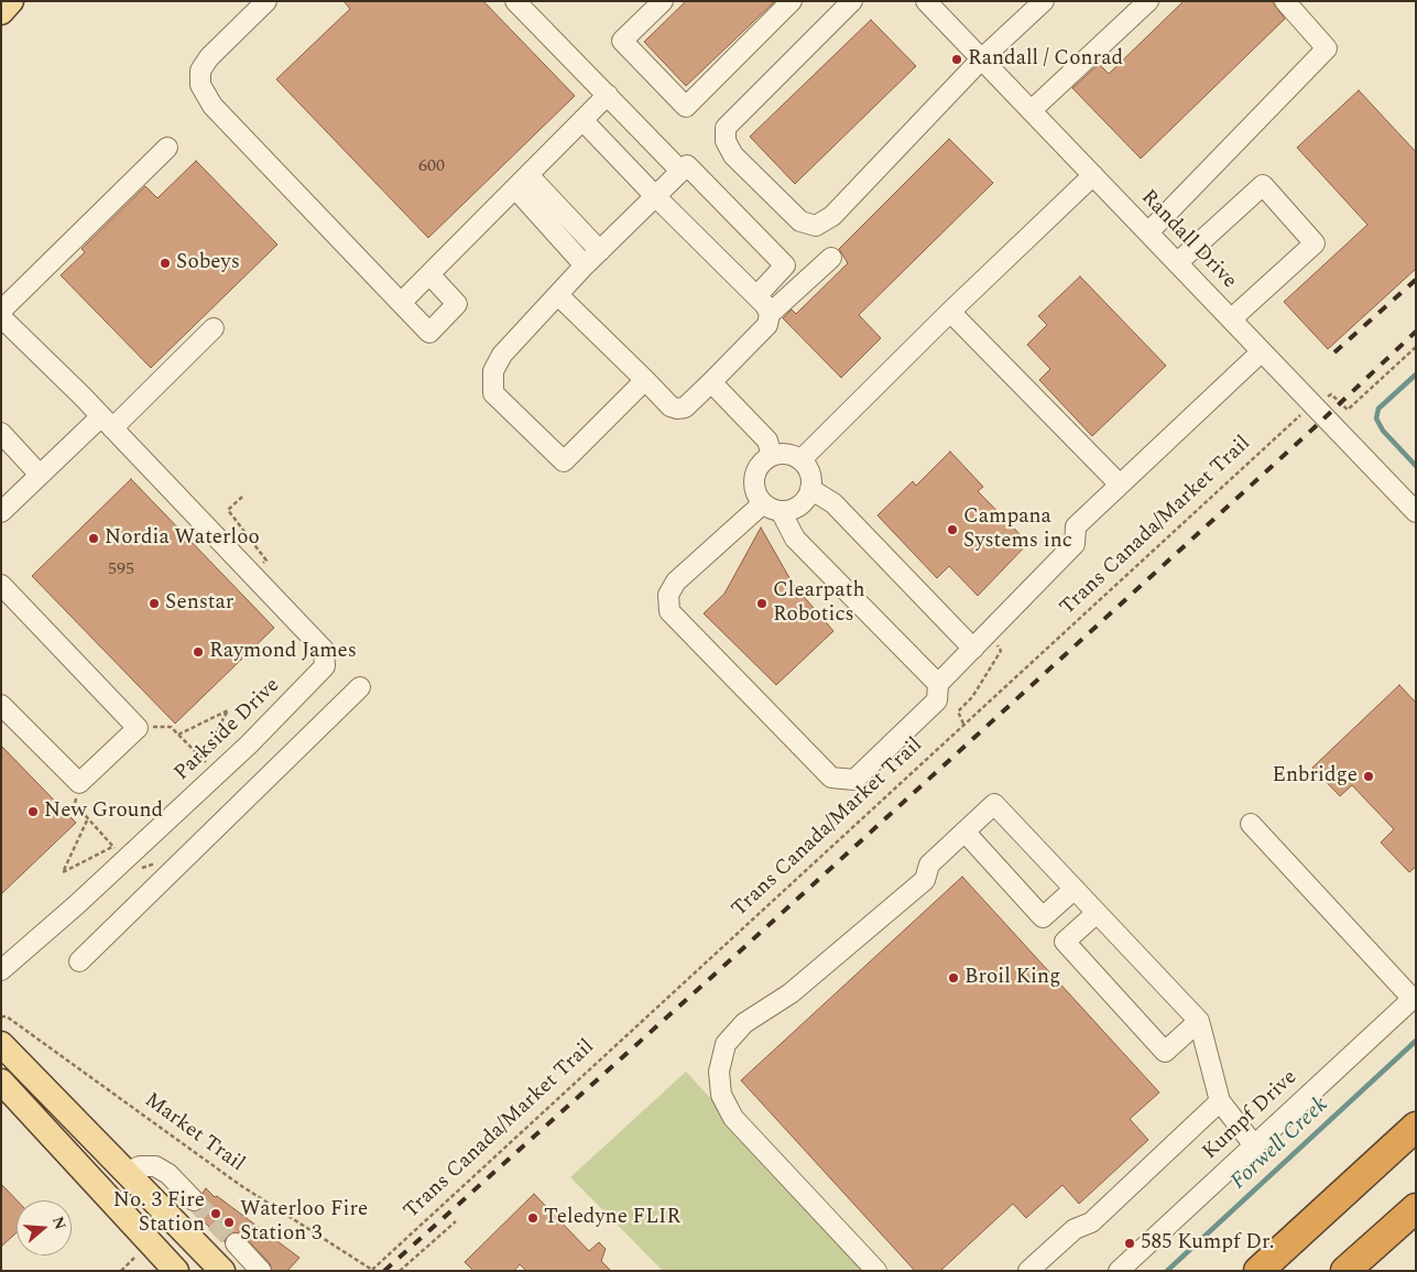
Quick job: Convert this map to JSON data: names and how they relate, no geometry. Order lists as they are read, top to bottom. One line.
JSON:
{"streets":{"street":["Randall Drive","Parkside Drive","Kumpf Drive"],"path":["Trans Canada/Market Trail","Market Trail"]},"crossings":[["Trans Canada/Market Trail","Market Trail"]],"water":["Forwell Creek"],"places":["Randall / Conrad","Sobeys","Campana Systems inc","Nordia Waterloo","Senstar","Clearpath Robotics","Raymond James","Enbridge","New Ground","Broil King","No. 3 Fire Station","Teledyne FLIR","Waterloo Fire Station 3","585 Kumpf Dr."],"house_numbers":["600","595"],"north":"right"}
